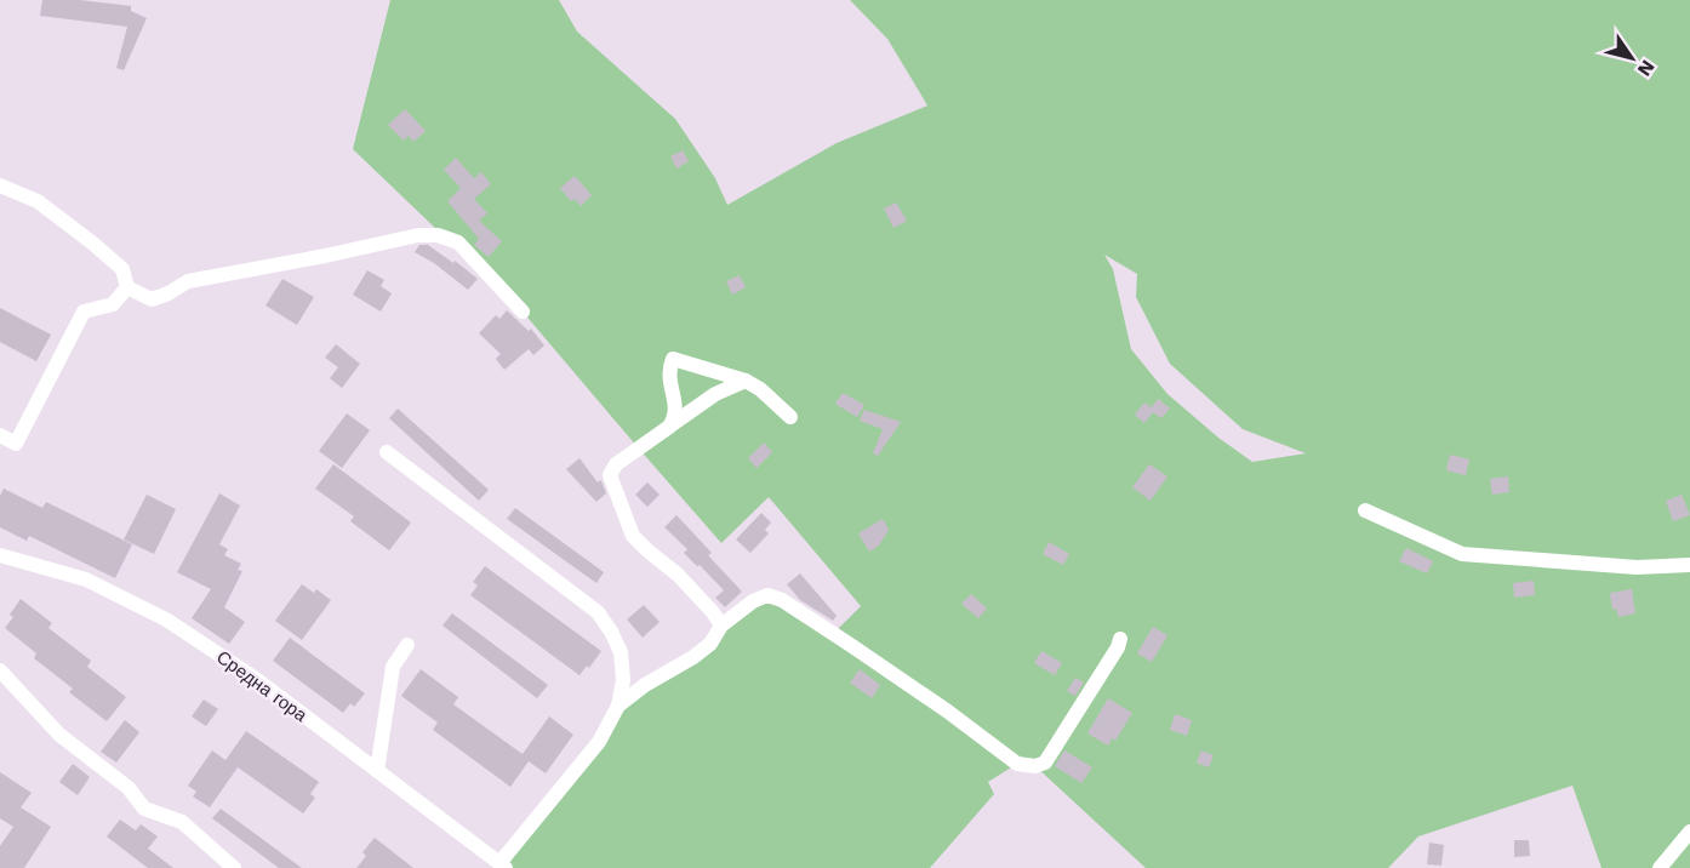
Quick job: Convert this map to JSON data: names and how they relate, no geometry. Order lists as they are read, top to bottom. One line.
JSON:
{"streets":{"street":["Средна гора"]},"north":"bottom right"}
